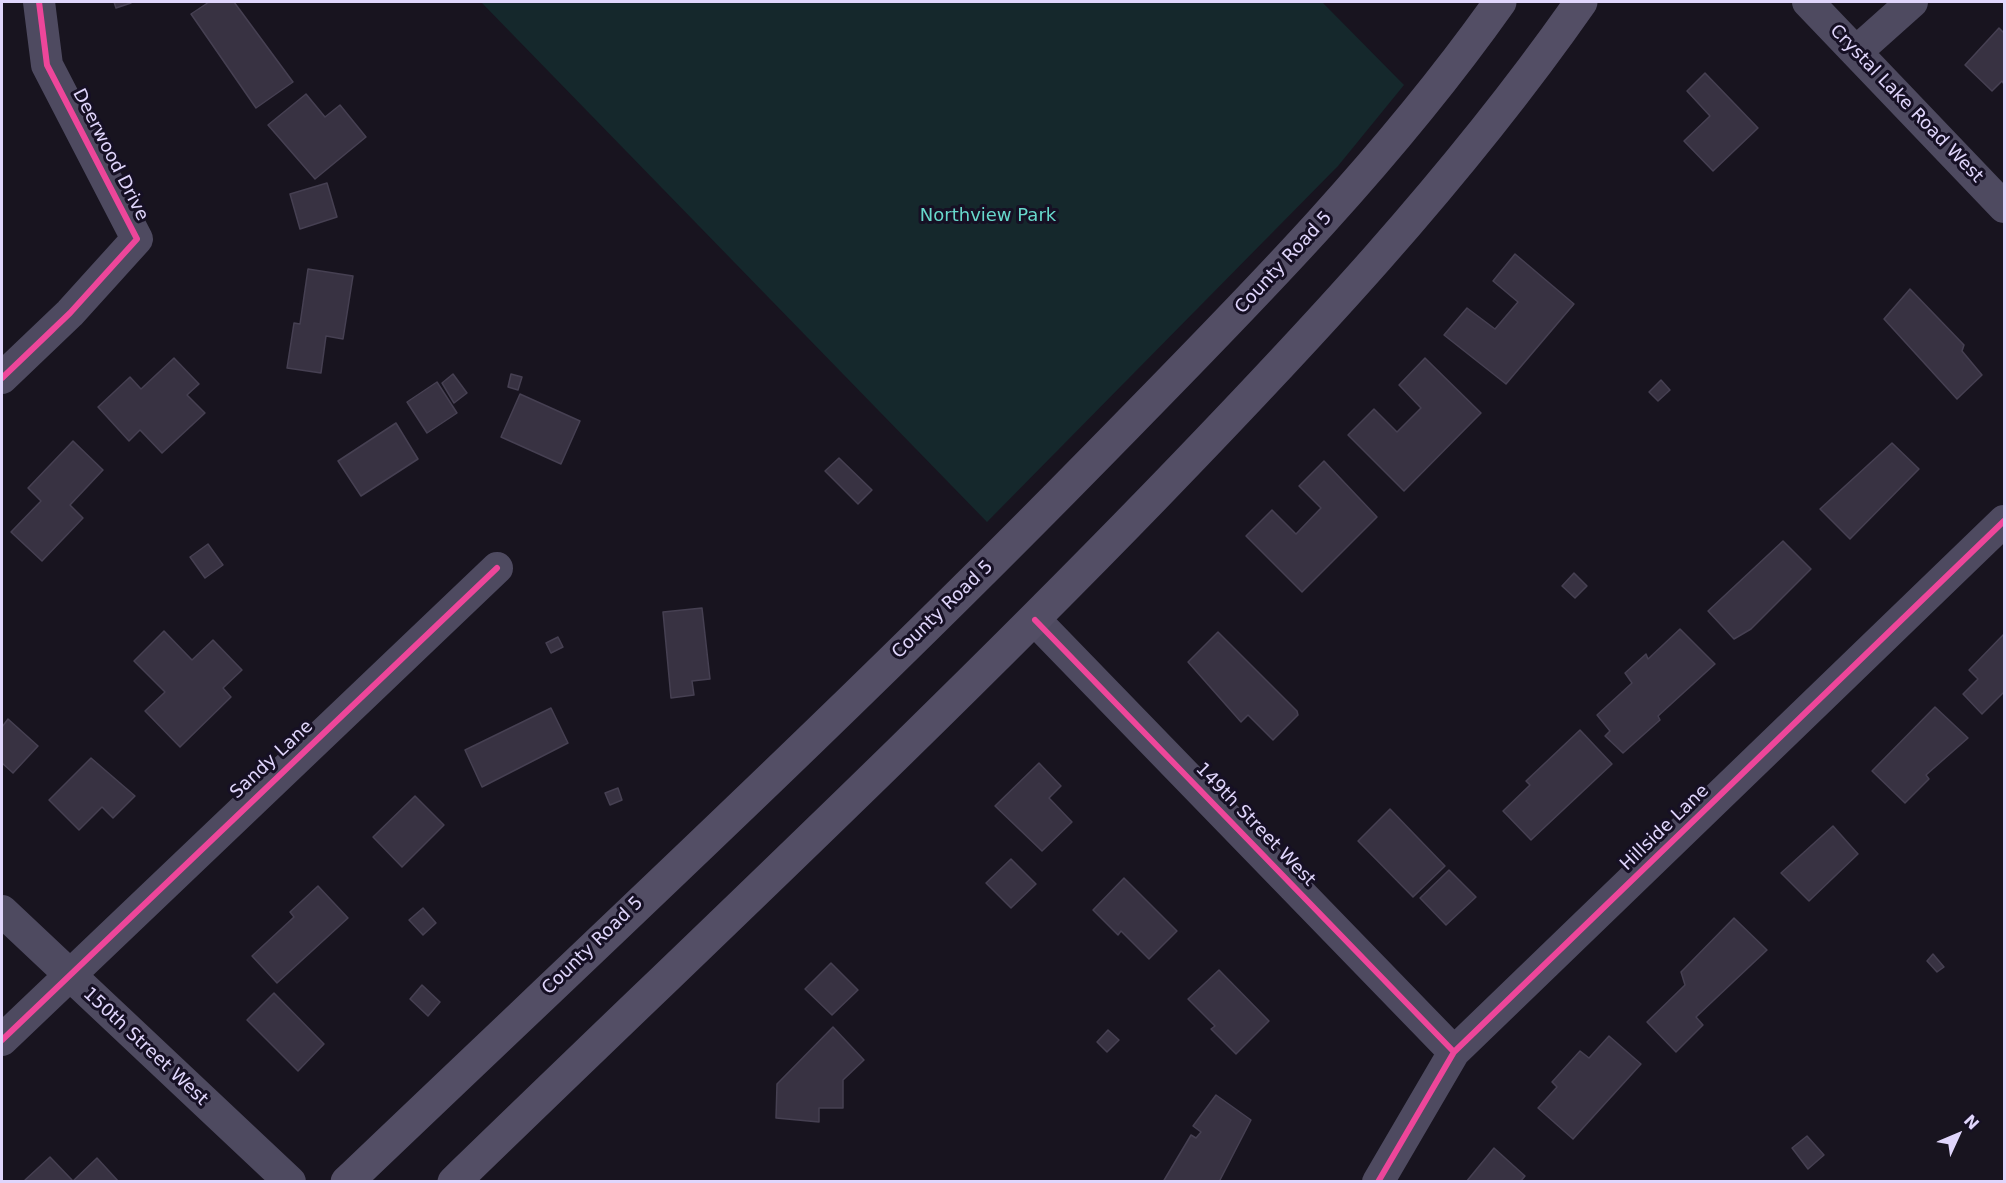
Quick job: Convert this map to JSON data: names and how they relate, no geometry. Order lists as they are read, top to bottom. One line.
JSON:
{"streets":{"main road":["County Road 5"],"street":["Crystal Lake Road West","Deerwood Drive","Sandy Lane","149th Street West","Hillside Lane","150th Street West"]},"crossings":[["Sandy Lane","150th Street West"],["149th Street West","Hillside Lane"]],"parks":["Northview Park"],"north":"top right"}
